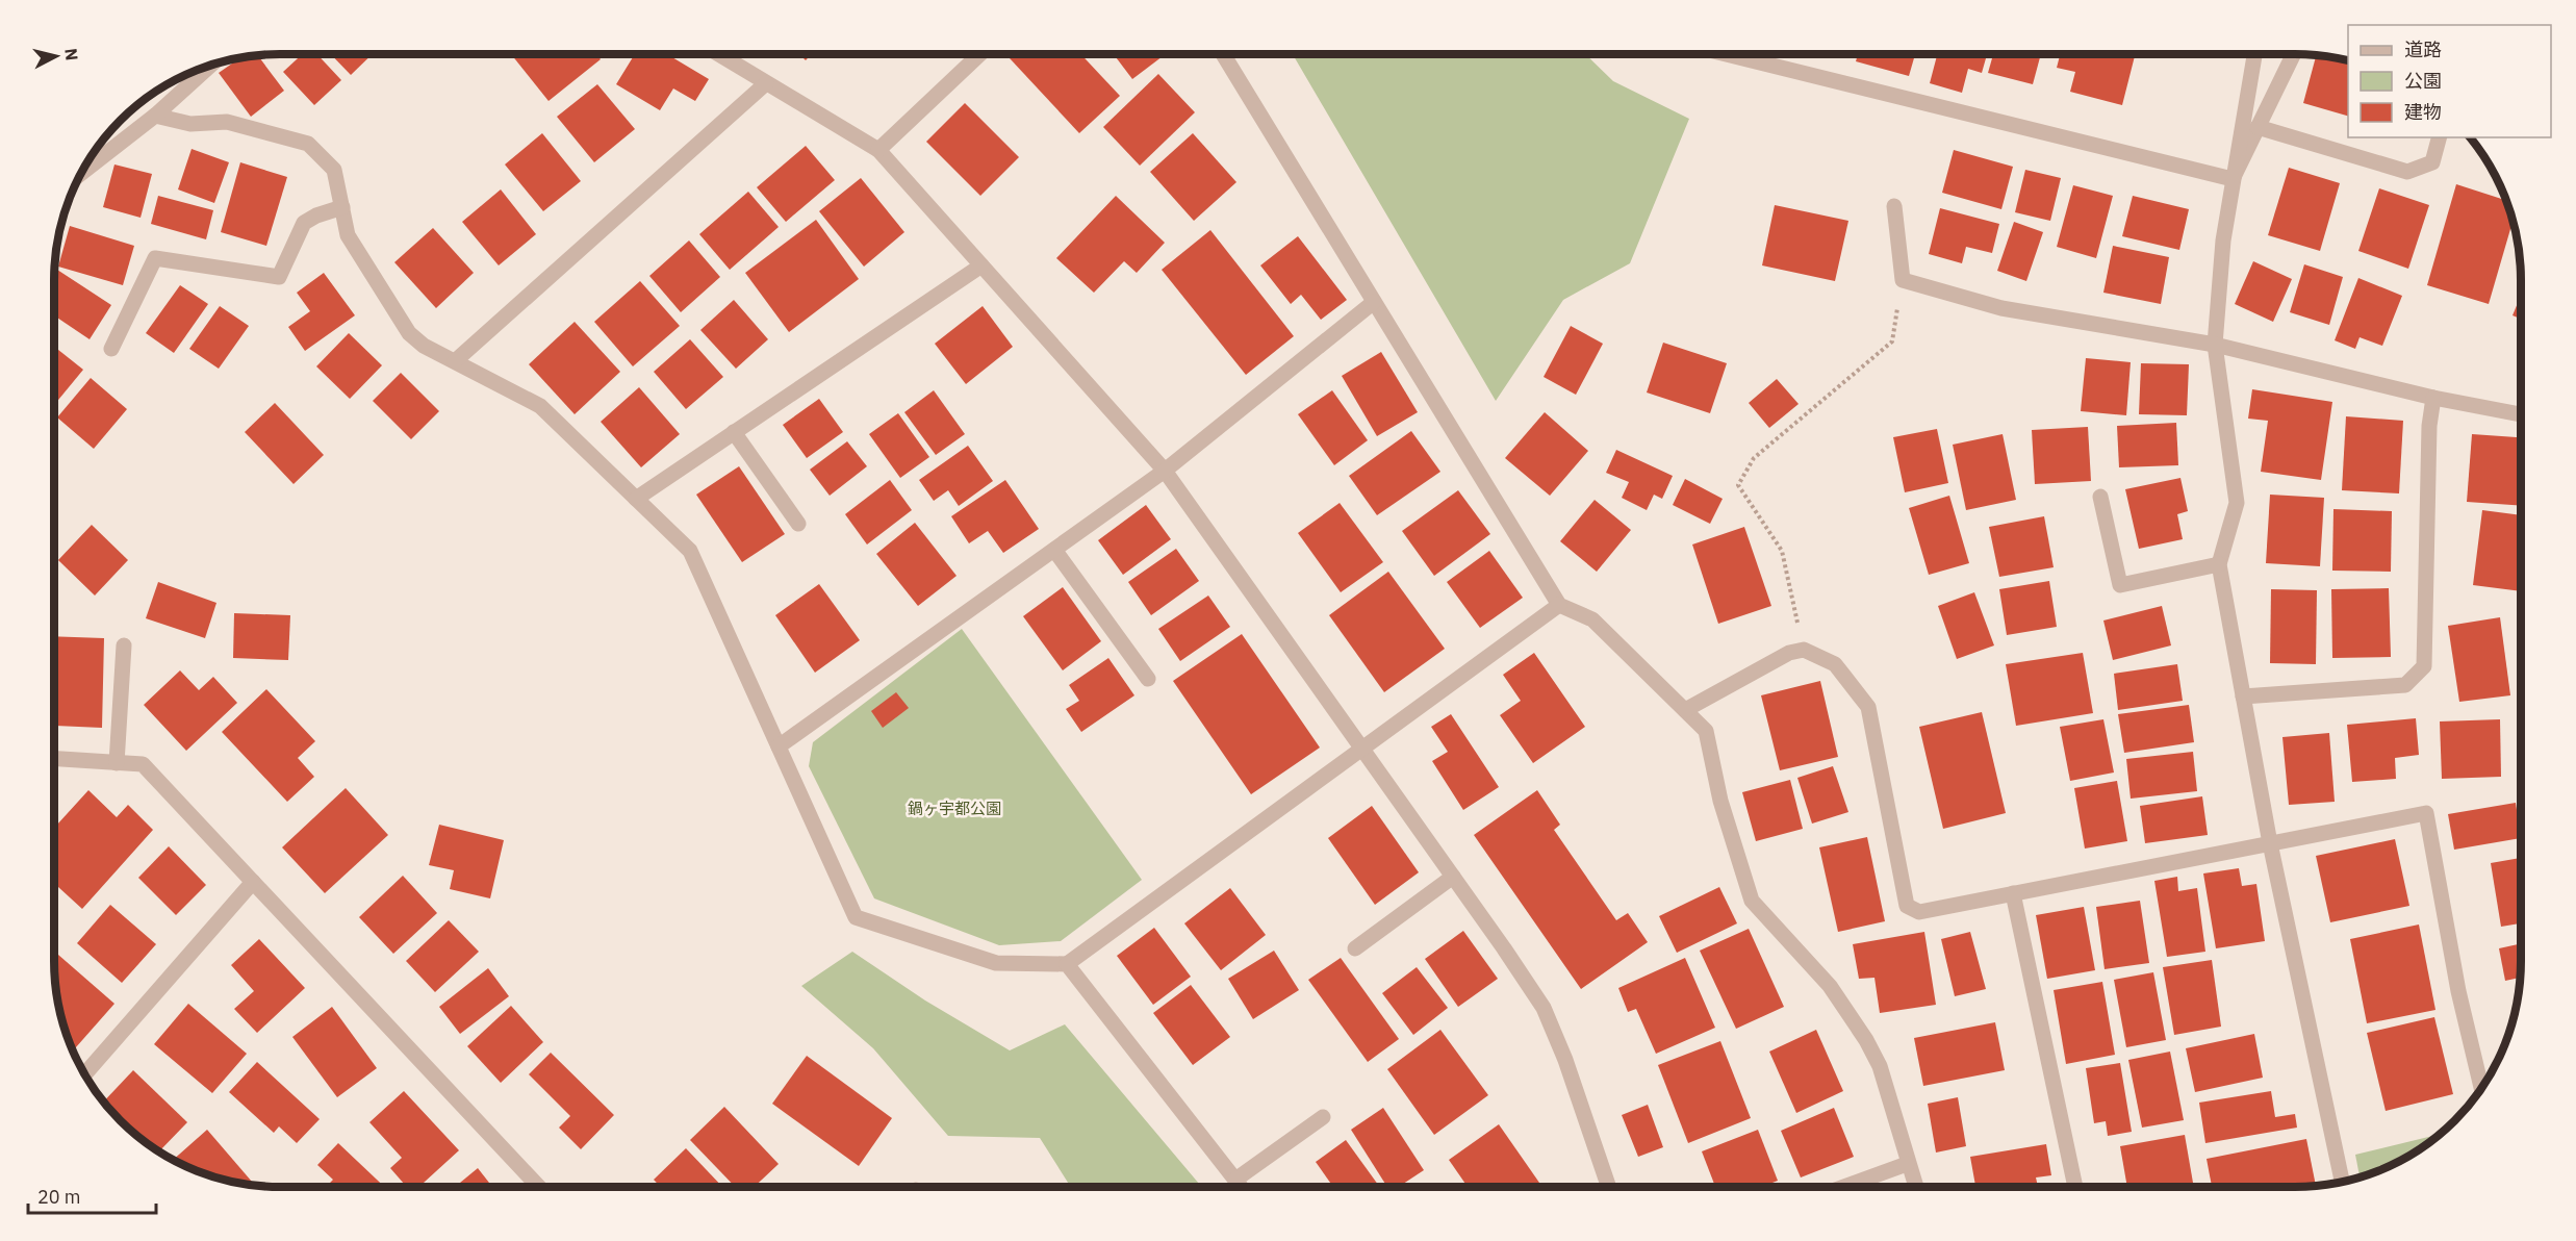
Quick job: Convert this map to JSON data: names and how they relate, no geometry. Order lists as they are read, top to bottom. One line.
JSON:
{"parks":["鍋ヶ宇都公園"],"legend":["道路","公園","建物"],"scale_bar":"20 m","north":"right"}
